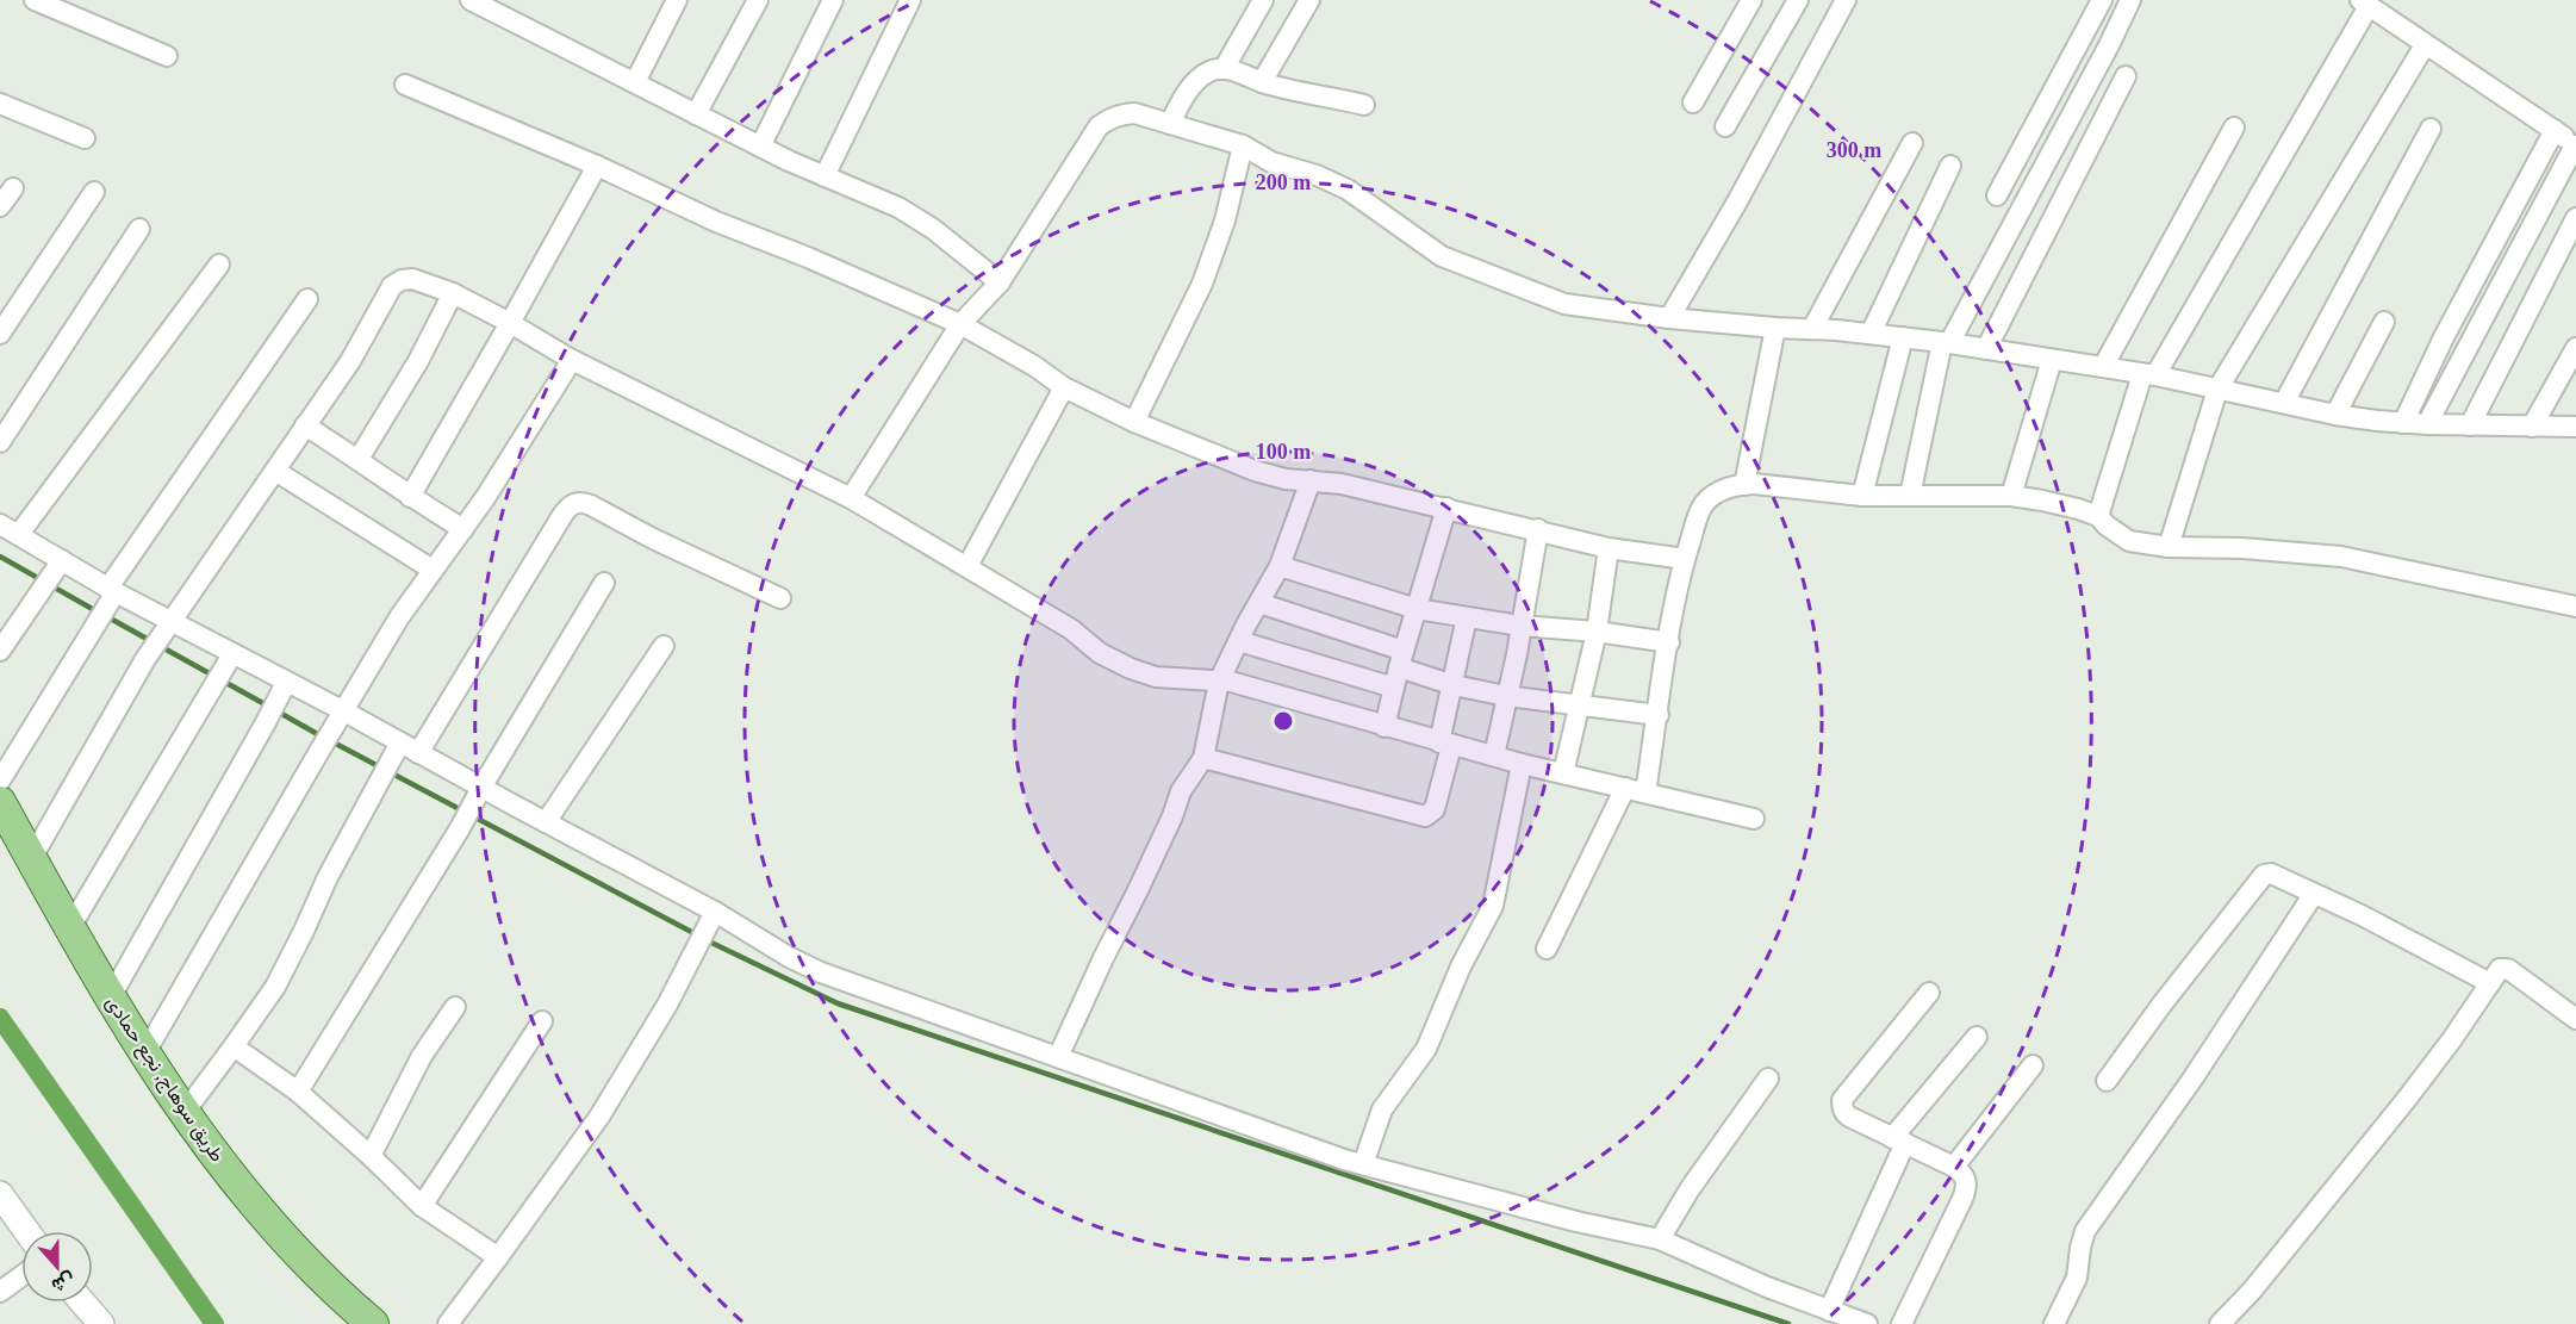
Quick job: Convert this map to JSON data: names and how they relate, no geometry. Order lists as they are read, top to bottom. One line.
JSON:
{"streets":{"main road":["طريق سوهاج, نجع حمادى"]},"north":"bottom","rings":["300 m","200 m","100 m"]}
